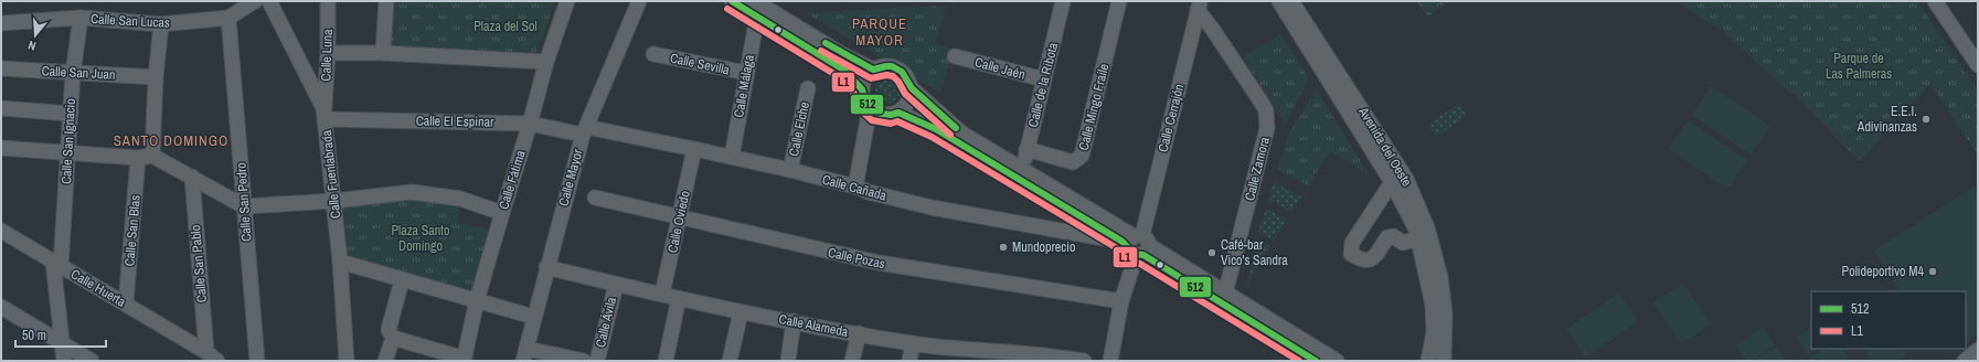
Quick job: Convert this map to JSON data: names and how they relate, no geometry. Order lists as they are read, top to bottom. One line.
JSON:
{"streets":{"street":["Calle San Lucas","Calle Luna","Calle Sevilla","Calle Jaén","Calle San Juan","Calle de la Ribota","Calle Málaga","Calle Mingo Fraile","Calle Cerrajón","Calle El Espinar","Calle Elche","Calle San Ignacio","Avenida del Oeste","Calle Zamora","Calle Fuenlabrada","Calle Mayor","Calle Fátima","Calle Cañada","Calle San Pedro","Calle Oviedo","Calle San Blas","Calle Pozas","Calle San Pablo","Calle Huerta","Calle Ávila","Calle Alameda"]},"crossings":[["Calle San Lucas","Calle San Ignacio"],["Calle San Lucas","Calle San Pedro"],["Calle San Lucas","Calle San Blas"],["Calle Luna","Calle El Espinar"],["Calle Luna","Calle Fuenlabrada"],["Calle Sevilla","Calle Málaga"],["Calle Jaén","Calle de la Ribota"],["Calle San Juan","Calle San Ignacio"],["Calle San Juan","Calle San Blas"],["Calle de la Ribota","Calle Mingo Fraile"],["Calle Málaga","Calle Cañada"],["Calle Cerrajón","Calle Zamora"],["Calle Cerrajón","Calle Cañada"],["Calle Cerrajón","Calle Pozas"],["Calle El Espinar","Calle Fuenlabrada"],["Calle El Espinar","Calle Mayor"],["Calle El Espinar","Calle Fátima"],["Calle El Espinar","Calle Cañada"],["Calle Elche","Calle Cañada"],["Calle San Ignacio","Calle Huerta"],["Calle Mayor","Calle Cañada"],["Calle Mayor","Calle Alameda"],["Calle Cañada","Calle Oviedo"],["Calle Oviedo","Calle Pozas"],["Calle Oviedo","Calle Alameda"],["Calle San Blas","Calle Huerta"],["Calle San Pablo","Calle Huerta"],["Calle Ávila","Calle Alameda"]],"districts":["PARQUE MAYOR","SANTO DOMINGO"],"parks":["Plaza del Sol","Parque de Las Palmeras","Plaza Santo Domingo"],"places":["E.E.I. Adivinanzas","Mundoprecio","Café-bar Vico's Sandra","Polideportivo M4"],"lines":["transit line 512","transit line L1"],"legend":["512","L1"],"scale_bar":"50 m","north":"bottom"}
